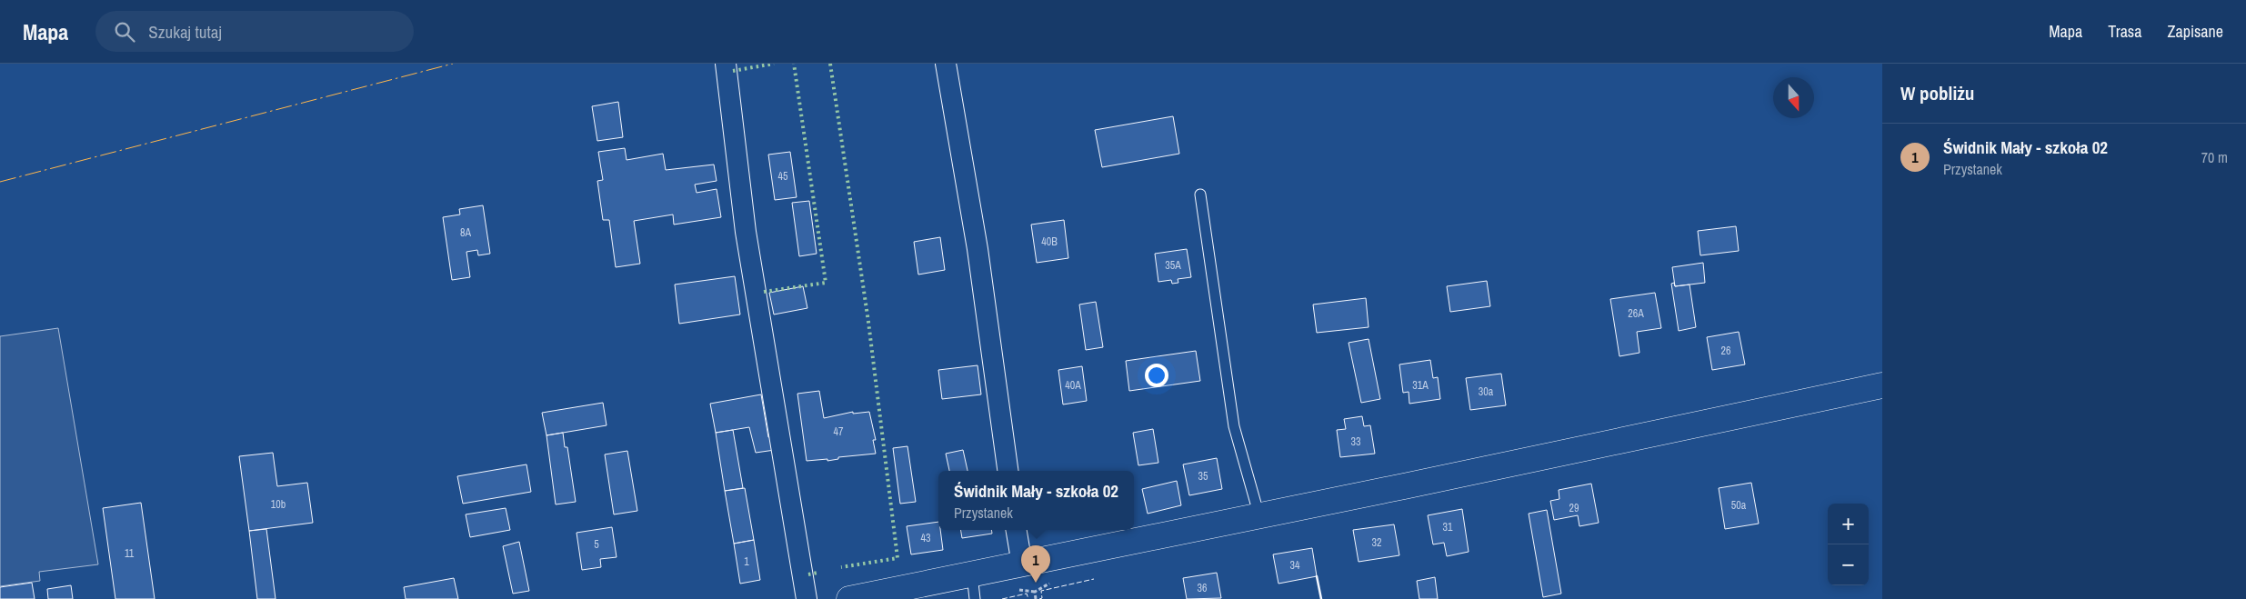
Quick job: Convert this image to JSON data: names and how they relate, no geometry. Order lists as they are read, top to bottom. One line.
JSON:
{"house_numbers":["45","8A","40B","35A","26A","26","40A","31A","30a","47","33","35","10b","50a","29","31","43","32","5","11","1","34","36"],"north":"bottom","page":{"header":"Mapa","search":"Szukaj tutaj","nav":["Mapa","Trasa","Zapisane"],"heading":"W pobliżu","list":[{"mark":"1","name":"Świdnik Mały - szkoła 02","note":"Przystanek","value":"70 m"}],"popup":["Świdnik Mały - szkoła 02","Przystanek"],"map_buttons":["+","−"],"pins":"1"}}
